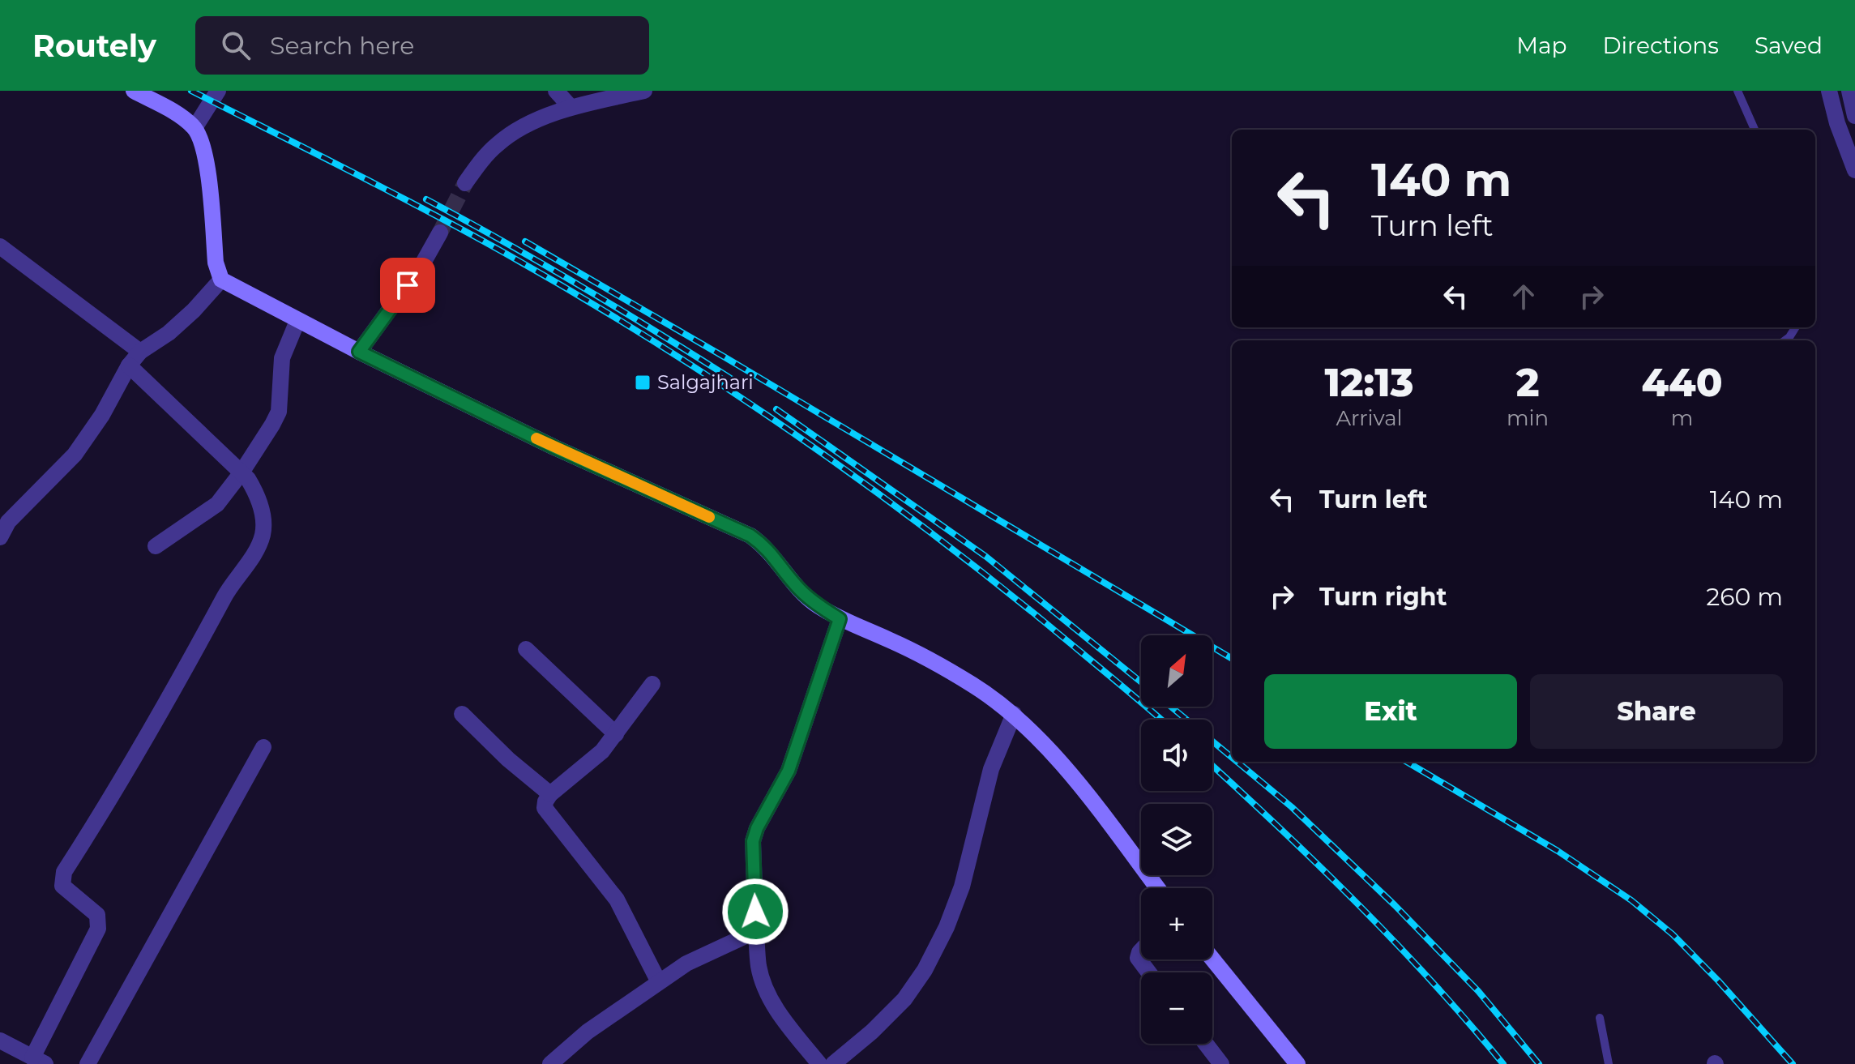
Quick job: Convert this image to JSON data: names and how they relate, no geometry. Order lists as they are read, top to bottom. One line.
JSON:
{"places":{"transit":["Salgajhari"]},"north":"top right","page":{"header":"Routely","search":"Search here","nav":["Map","Directions","Saved"],"turn":["140 m","Turn left"],"eta":["12:13","Arrival","2","min","440","m"],"list":[{"name":"Turn left","value":"140 m"},{"name":"Turn right","value":"260 m"}],"map_buttons":["+","−"],"buttons":["Exit","Share"]}}
